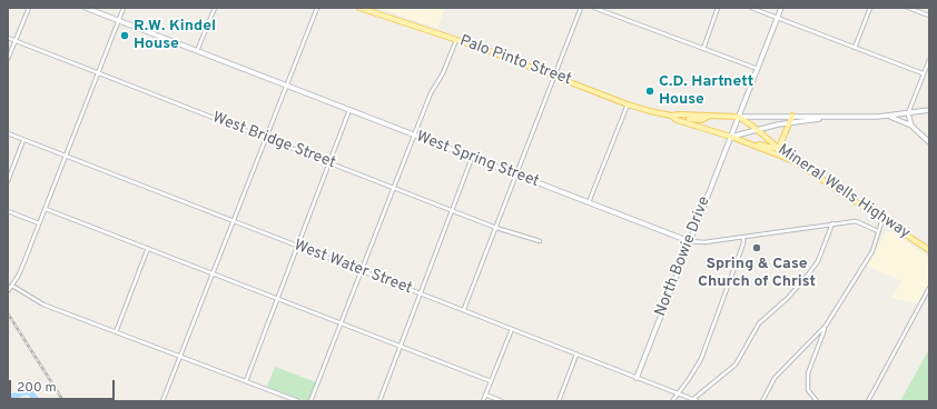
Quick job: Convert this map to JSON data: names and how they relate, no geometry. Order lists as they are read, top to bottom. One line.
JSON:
{"streets":{"main road":["Palo Pinto Street","Mineral Wells Highway"],"street":["West Bridge Street","West Spring Street","North Bowie Drive","West Water Street"]},"crossings":[["Palo Pinto Street","Mineral Wells Highway"],["Palo Pinto Street","North Bowie Drive"],["West Spring Street","North Bowie Drive"],["Mineral Wells Highway","North Bowie Drive"],["North Bowie Drive","West Water Street"]],"places":["R.W. Kindel House","C.D. Hartnett House","Spring & Case Church of Christ"],"scale_bar":"200 m"}
